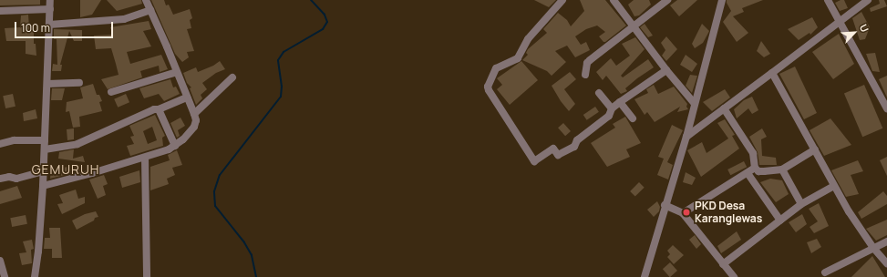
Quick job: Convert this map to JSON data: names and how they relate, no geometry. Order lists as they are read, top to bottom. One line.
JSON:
{"districts":["GEMURUH"],"places":["PKD Desa Karanglewas"],"scale_bar":"100 m","north":"top right"}
